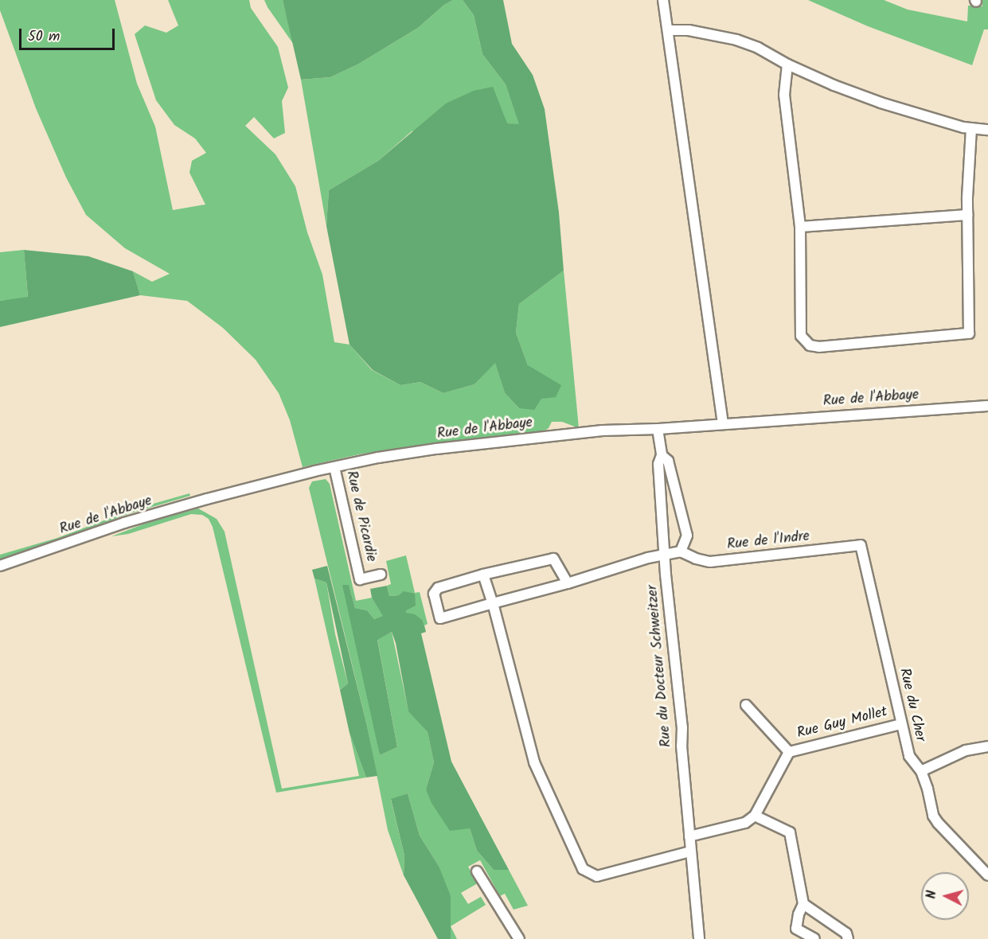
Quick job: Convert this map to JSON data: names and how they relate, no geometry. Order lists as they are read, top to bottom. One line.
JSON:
{"streets":{"street":["Rue de l'Abbaye","Rue de Picardie","Rue de l'Indre","Rue du Docteur Schweitzer","Rue du Cher","Rue Guy Mollet"]},"crossings":[["Rue de l'Abbaye","Rue de Picardie"],["Rue de l'Abbaye","Rue du Docteur Schweitzer"],["Rue de l'Indre","Rue du Cher"],["Rue du Cher","Rue Guy Mollet"]],"scale_bar":"50 m","north":"left"}
